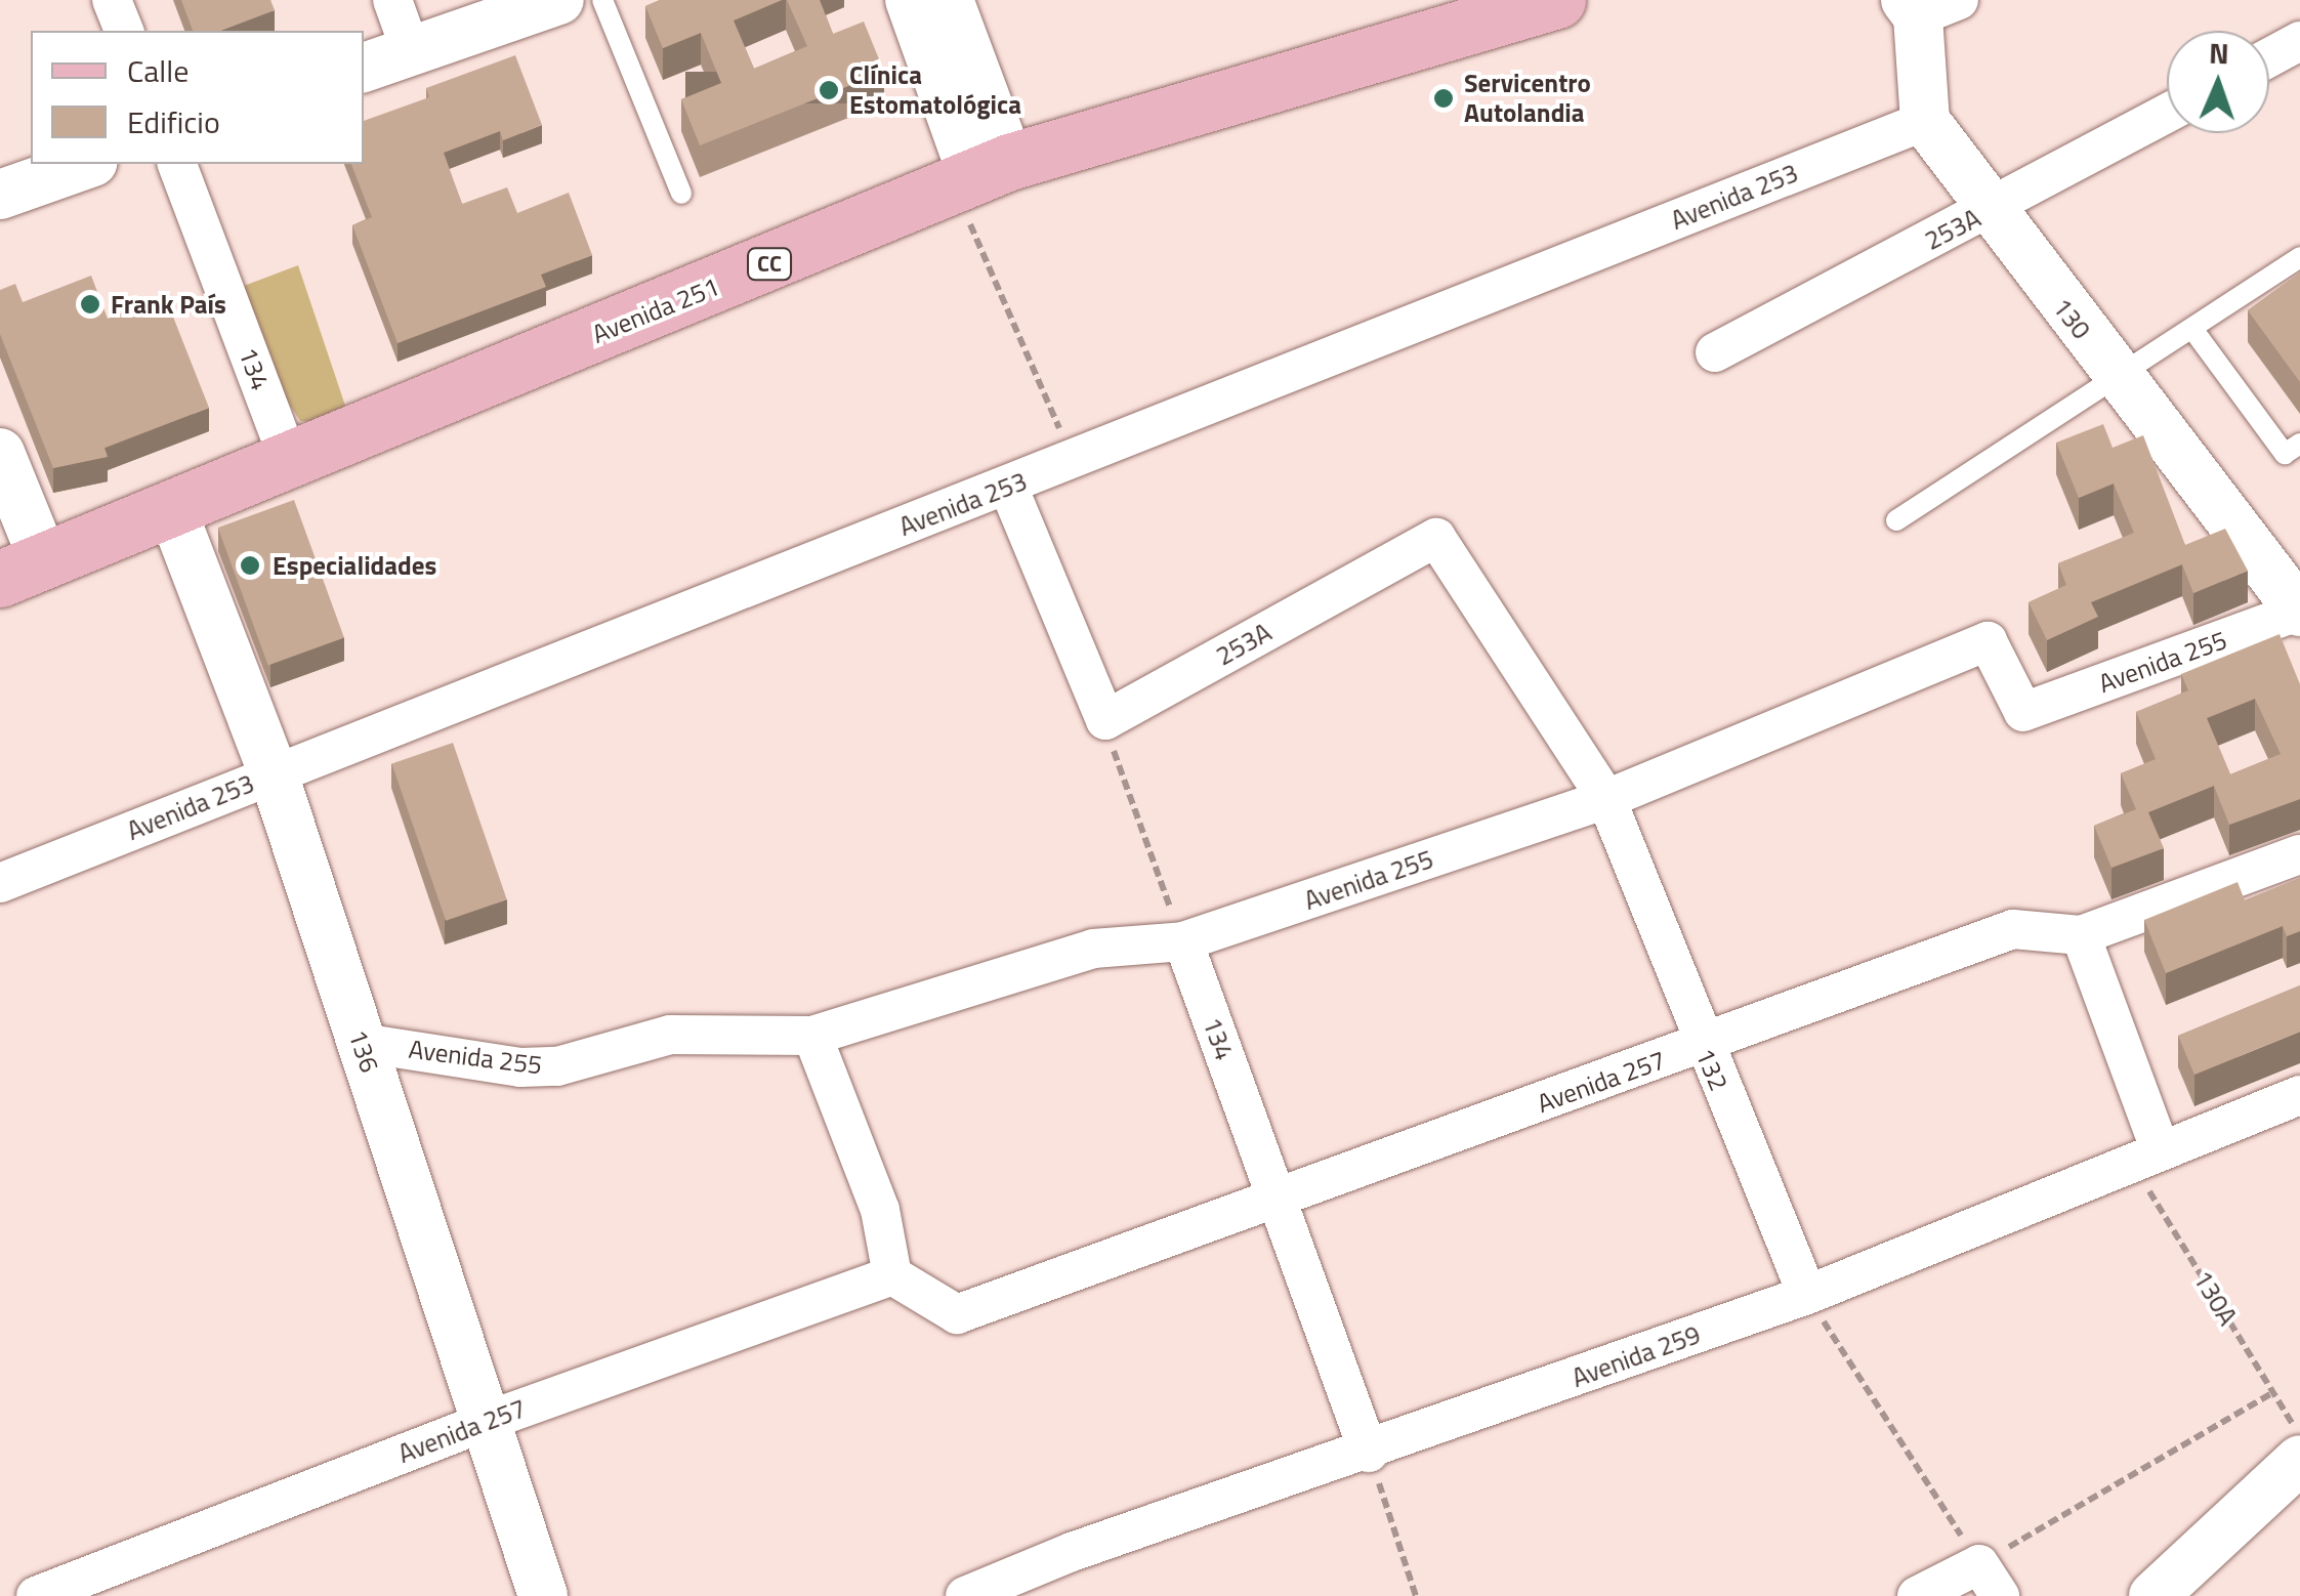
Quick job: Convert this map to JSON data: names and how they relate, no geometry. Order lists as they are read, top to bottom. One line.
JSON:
{"streets":{"main road":["CC","Avenida 251"],"street":["Avenida 253","253A","130","134","Avenida 255","136","132","Avenida 257","Avenida 259"],"path":["130A"]},"crossings":[["Avenida 253","130"],["Avenida 253","136"],["253A","130"],["253A","132"],["Avenida 251","134"],["Avenida 251","136"],["130","Avenida 255"],["134","Avenida 255"],["134","Avenida 257"],["134","Avenida 259"],["Avenida 255","136"],["Avenida 255","132"],["136","Avenida 257"],["132","Avenida 257"],["132","Avenida 259"],["130A","Avenida 259"]],"places":["Clínica Estomatológica","Servicentro Autolandia","Frank País","Especialidades"],"legend":["Calle","Edificio"],"north":"top"}
